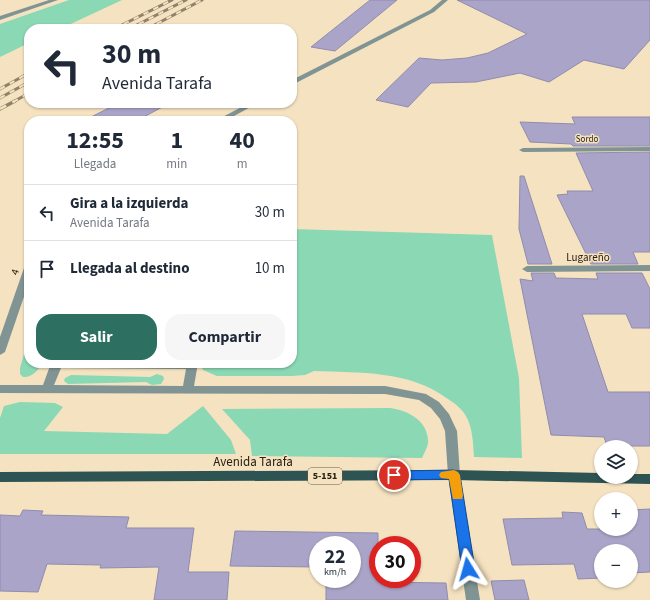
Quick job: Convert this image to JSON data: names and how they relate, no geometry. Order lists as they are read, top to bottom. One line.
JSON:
{"streets":{"main road":["Avenida Tarafa","5-151"],"street":["Sordo","Lugareño","4"]},"page":{"turn":["30 m","Avenida Tarafa"],"eta":["12:55","Llegada","1","min","40","m"],"list":[{"name":"Gira a la izquierda","note":"Avenida Tarafa","value":"30 m"},{"name":"Llegada al destino","value":"10 m"}],"buttons":["Salir","Compartir"],"map_buttons":["+","−"],"speed":"22 km/h","limit":"30"}}
